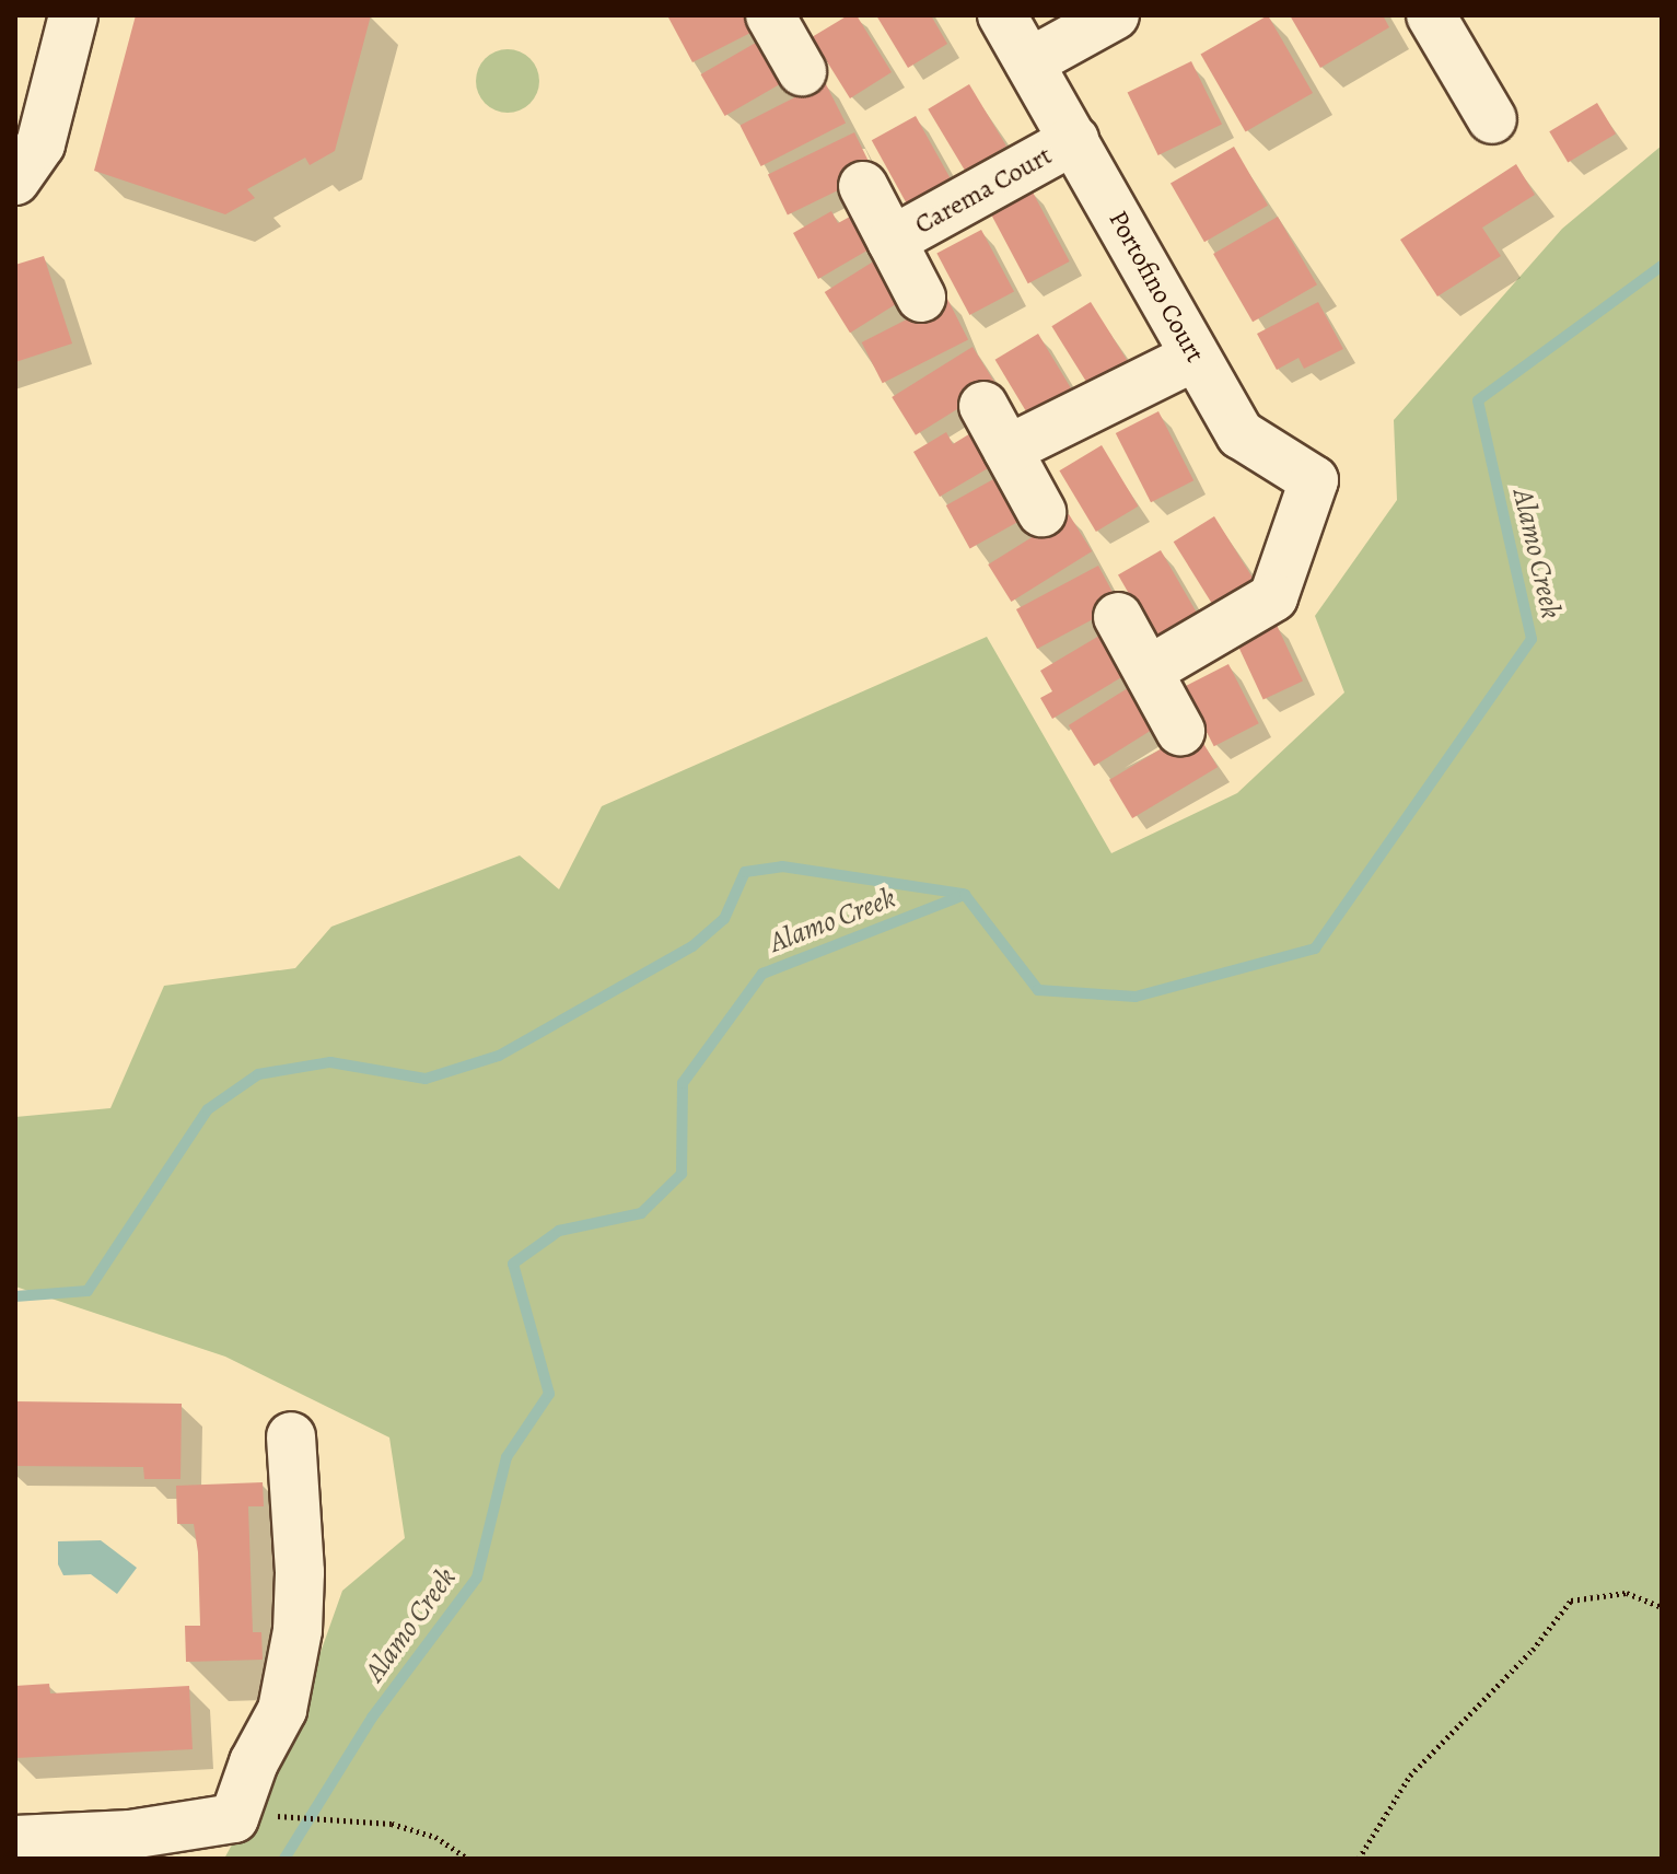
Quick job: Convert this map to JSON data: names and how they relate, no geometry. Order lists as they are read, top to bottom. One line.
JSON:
{"streets":{"street":["Carema Court","Portofino Court"]},"crossings":[["Carema Court","Portofino Court"]],"water":["Alamo Creek"]}
